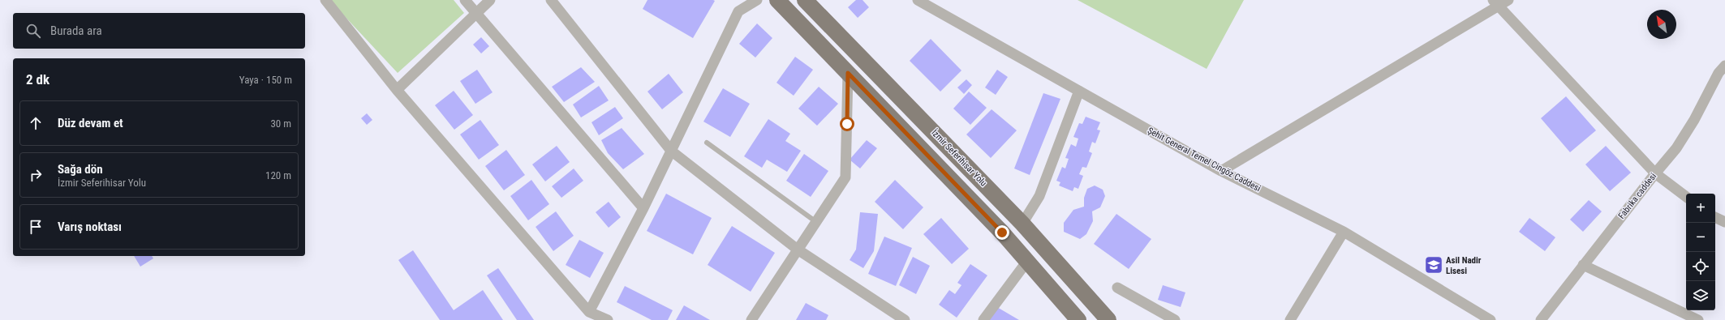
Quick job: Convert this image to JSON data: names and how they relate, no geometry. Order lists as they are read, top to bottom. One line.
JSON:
{"streets":{"main road":["İzmir Seferihisar Yolu"],"street":["Şehit General Temel Cingöz Caddesi","Fabrika caddesi"]},"places":{"school or university":["Asil Nadir Lisesi"]},"north":"top left","page":{"search":"Burada ara","heading":["2 dk","Yaya · 150 m"],"list":[["Düz devam et","30 m"],["Sağa dön","İzmir Seferihisar Yolu","120 m"],"Varış noktası"],"map_buttons":["+","−"]}}
